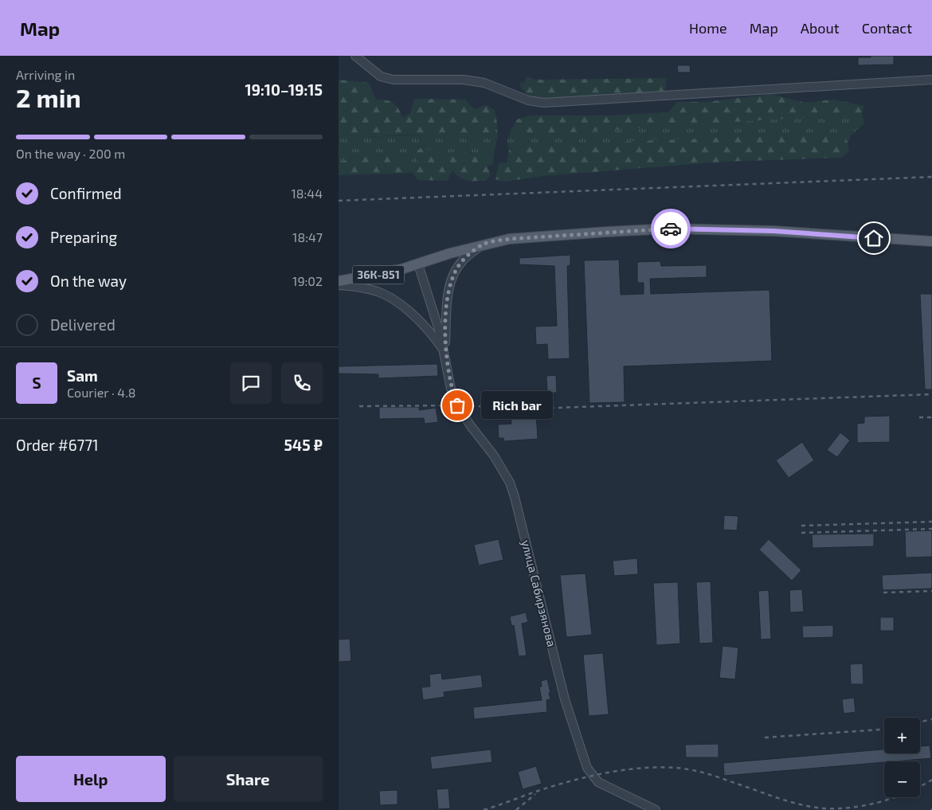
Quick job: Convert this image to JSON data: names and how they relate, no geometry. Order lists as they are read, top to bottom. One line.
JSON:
{"streets":{"main road":["36К-851"],"street":["улица Сабирзянова"]},"places":["Rich bar"],"page":{"header":"Map","nav":["Home","Map","About","Contact"],"heading":["2 min","Arriving in","19:10–19:15"],"panel":["Sam","Courier · 4.8","Order #6771","545 ₽"],"bar":"On the way · 200 m","list":[["Confirmed","18:44"],["Preparing","18:47"],["On the way","19:02"],"Delivered"],"round":"S","bubble":"Rich bar","map_buttons":["+","−"],"buttons":["Help","Share"]}}
